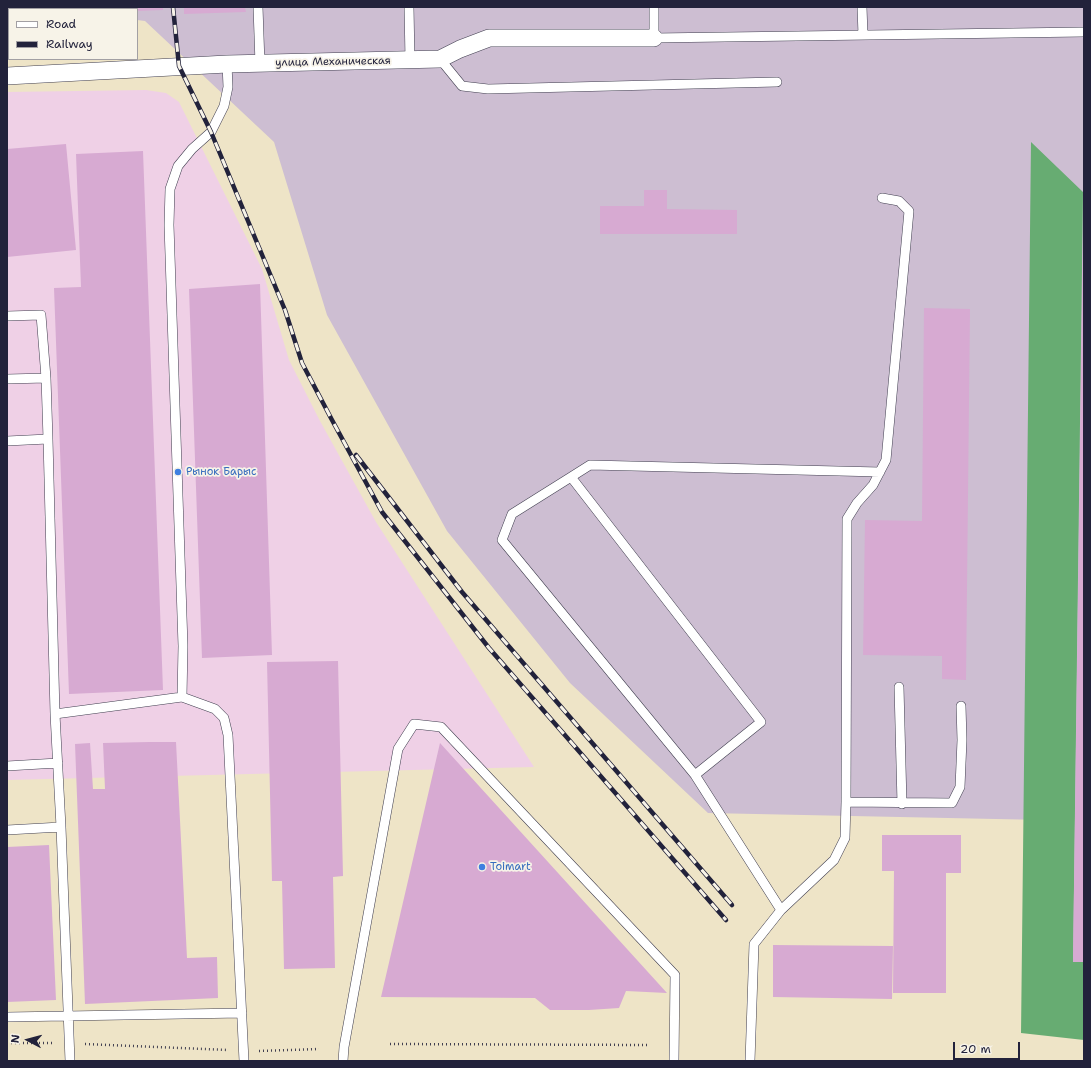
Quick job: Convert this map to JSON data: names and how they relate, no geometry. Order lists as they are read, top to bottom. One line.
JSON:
{"streets":{"street":["улица Механическая"]},"places":["Рынок Барыс","Toimart"],"legend":["Road","Railway"],"scale_bar":"20 m","north":"left"}
